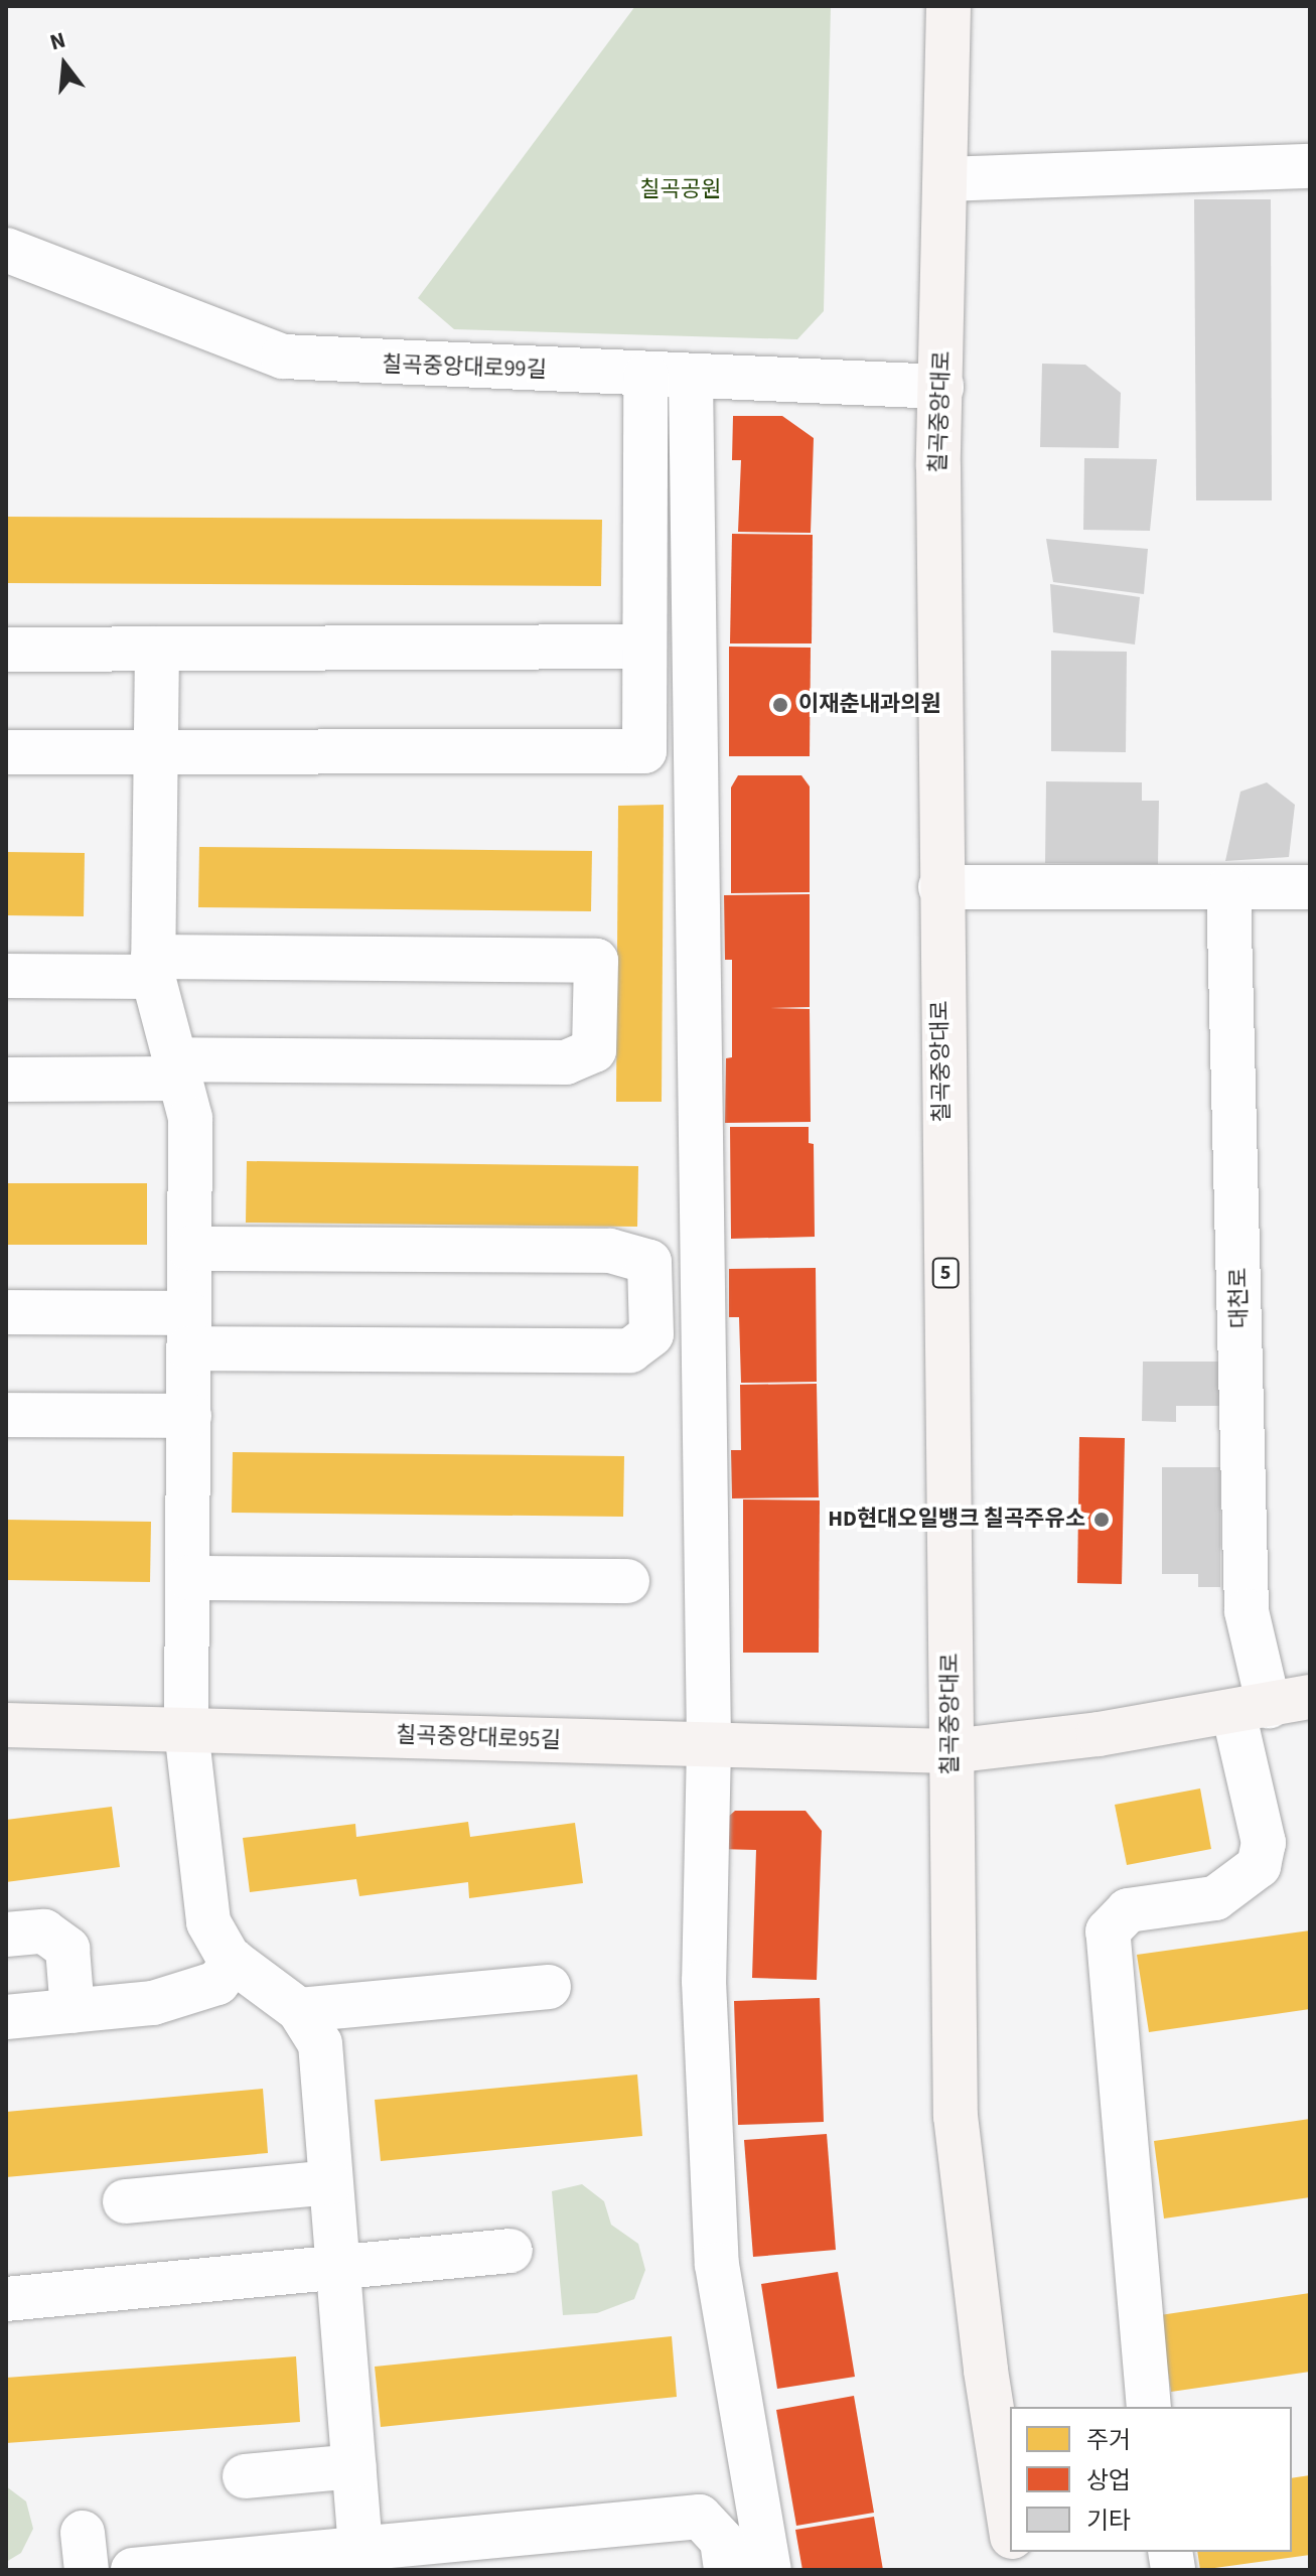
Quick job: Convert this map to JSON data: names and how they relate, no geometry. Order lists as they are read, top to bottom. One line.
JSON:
{"streets":{"main road":["칠곡중앙대로","5","칠곡중앙대로95길"],"street":["칠곡중앙대로99길","대천로"]},"crossings":[["칠곡중앙대로99길","칠곡중앙대로"],["칠곡중앙대로","칠곡중앙대로95길"]],"parks":["칠곡공원"],"places":["이재춘내과의원","HD현대오일뱅크 칠곡주유소"],"legend":["주거","상업","기타"],"north":"top"}
